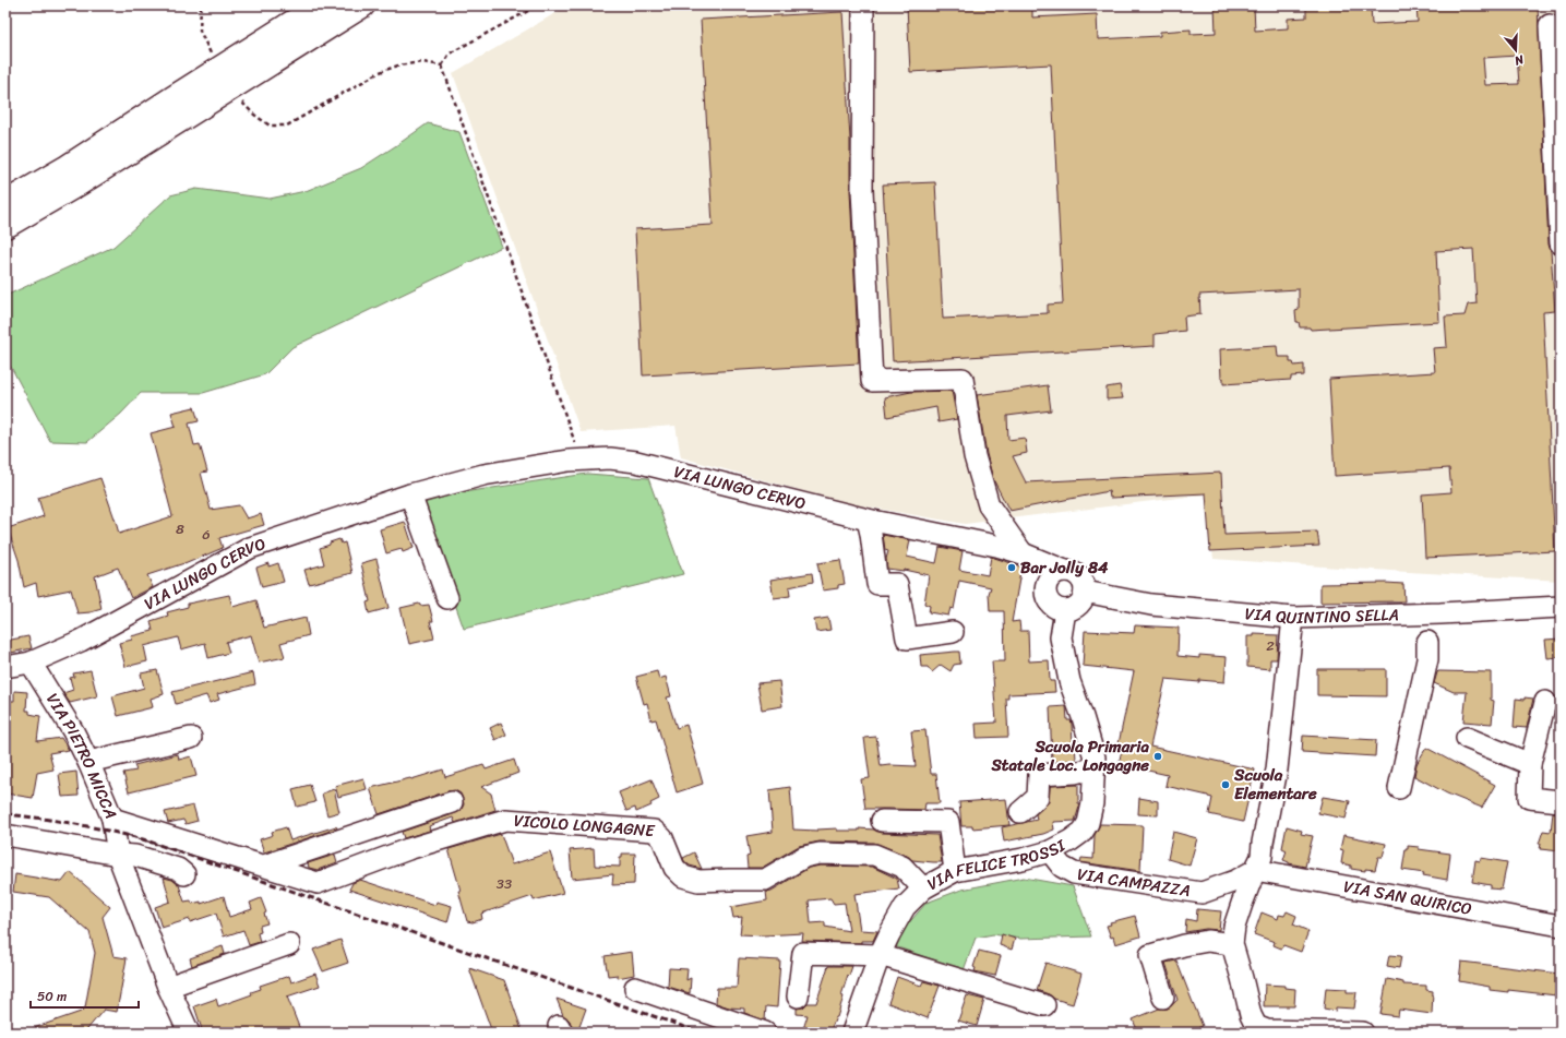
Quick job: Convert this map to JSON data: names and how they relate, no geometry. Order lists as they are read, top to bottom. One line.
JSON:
{"streets":{"street":["VIA LUNGO CERVO","VIA QUINTINO SELLA","VIA PIETRO MICCA","VICOLO LONGAGNE","VIA FELICE TROSSI","VIA CAMPAZZA","VIA SAN QUIRICO"]},"crossings":[["VIA LUNGO CERVO","VIA QUINTINO SELLA"],["VIA LUNGO CERVO","VIA PIETRO MICCA"],["VIA LUNGO CERVO","VIA FELICE TROSSI"],["VIA QUINTINO SELLA","VIA FELICE TROSSI"],["VIA PIETRO MICCA","VICOLO LONGAGNE"],["VICOLO LONGAGNE","VIA FELICE TROSSI"],["VIA FELICE TROSSI","VIA CAMPAZZA"],["VIA CAMPAZZA","VIA SAN QUIRICO"]],"places":["Bar Jolly 84","Scuola Primaria Statale Loc. Longagne","Scuola Elementare"],"house_numbers":["8","6","2","33"],"scale_bar":"50 m","north":"bottom"}
